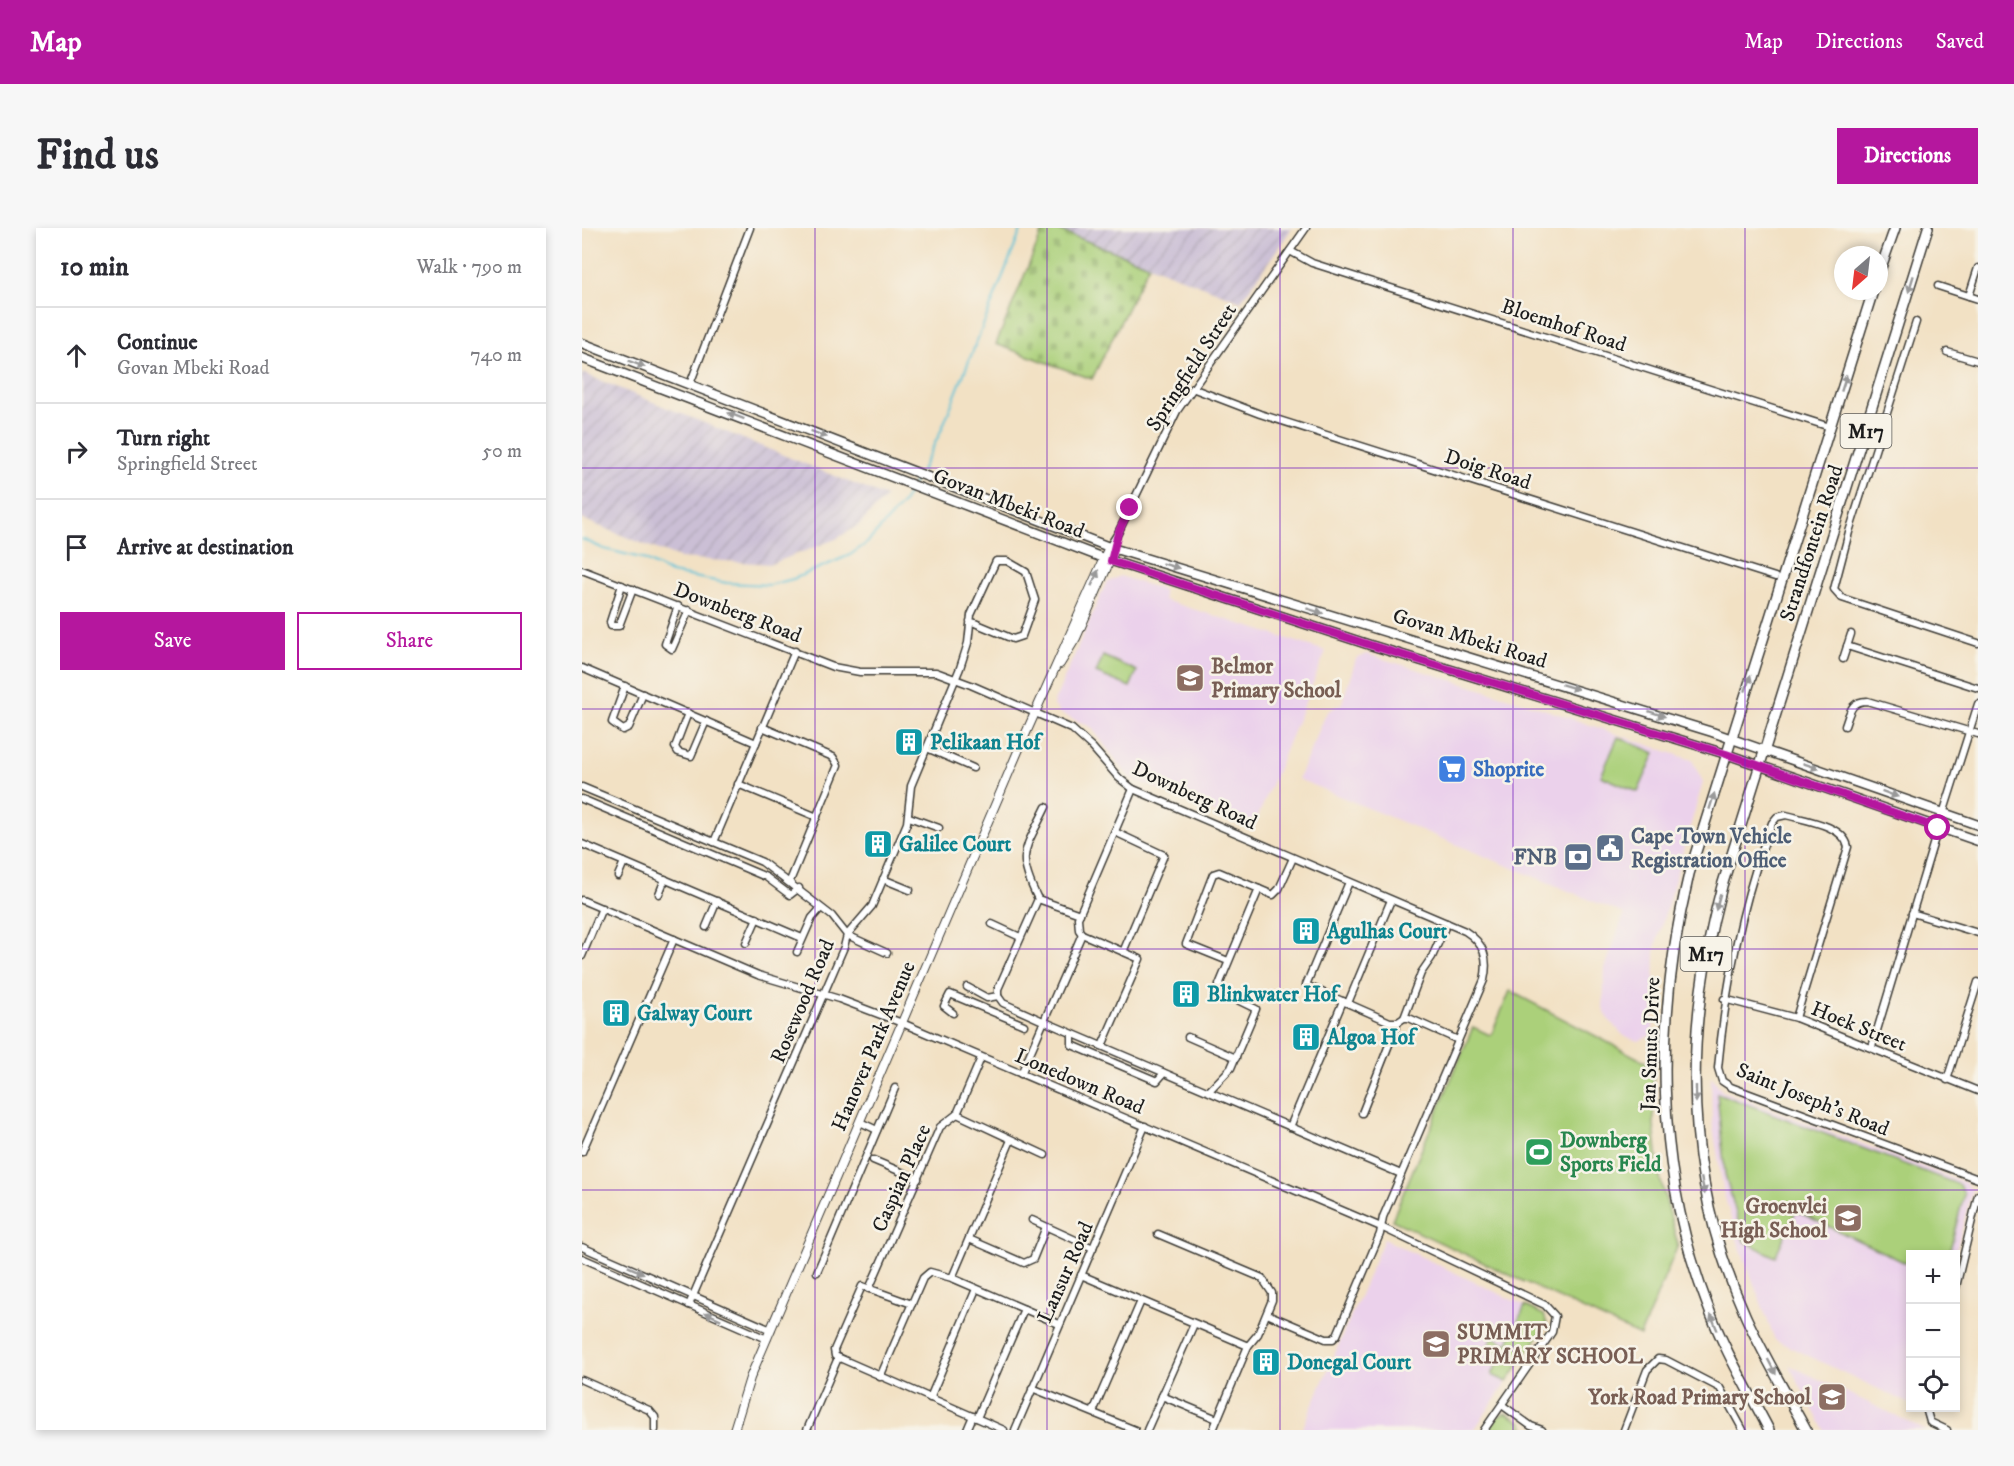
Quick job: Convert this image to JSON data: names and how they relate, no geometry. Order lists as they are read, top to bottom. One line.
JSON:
{"streets":{"main road":["M17","Govan Mbeki Road","Strandfontein Road","Jan Smuts Drive"],"street":["Bloemhof Road","Springfield Street","Doig Road","Downberg Road","Rosewood Road","Hoek Street","Hanover Park Avenue","Lonedown Road","Saint Joseph's Road","Caspian Place","Lansur Road"]},"crossings":[["Bloemhof Road","Springfield Street"],["Bloemhof Road","Strandfontein Road"],["Springfield Street","Doig Road"],["Springfield Street","Govan Mbeki Road"],["Springfield Street","Hanover Park Avenue"],["M17","Govan Mbeki Road"],["M17","Strandfontein Road"],["Govan Mbeki Road","Strandfontein Road"],["Govan Mbeki Road","Jan Smuts Drive"],["Govan Mbeki Road","Hanover Park Avenue"],["Strandfontein Road","Jan Smuts Drive"],["Downberg Road","Rosewood Road"],["Downberg Road","Hanover Park Avenue"],["Downberg Road","Lonedown Road"],["Rosewood Road","Lonedown Road"],["Hoek Street","Saint Joseph's Road"],["Hanover Park Avenue","Lonedown Road"],["Lonedown Road","Lansur Road"]],"places":{"school or university":["Belmor Primary School","Groenvlei High School","SUMMIT PRIMARY SCHOOL","York Road Primary School"],"building":["Pelikaan Hof","Galilee Court","Agulhas Court","Blinkwater Hof","Galway Court","Algoa Hof","Donegal Court"],"supermarket":["Shoprite"],"public building":["Cape Town Vehicle Registration Office"],"bank":["FNB"],"sports":["Downberg Sports Field"]},"north":"bottom left","page":{"header":"Map","nav":["Map","Directions","Saved"],"buttons":["Directions",["Save","Share"]],"title":"Find us","heading":["10 min","Walk · 790 m"],"list":[["Continue","Govan Mbeki Road","740 m"],["Turn right","Springfield Street","50 m"],"Arrive at destination"],"map_buttons":["+","−"]}}
